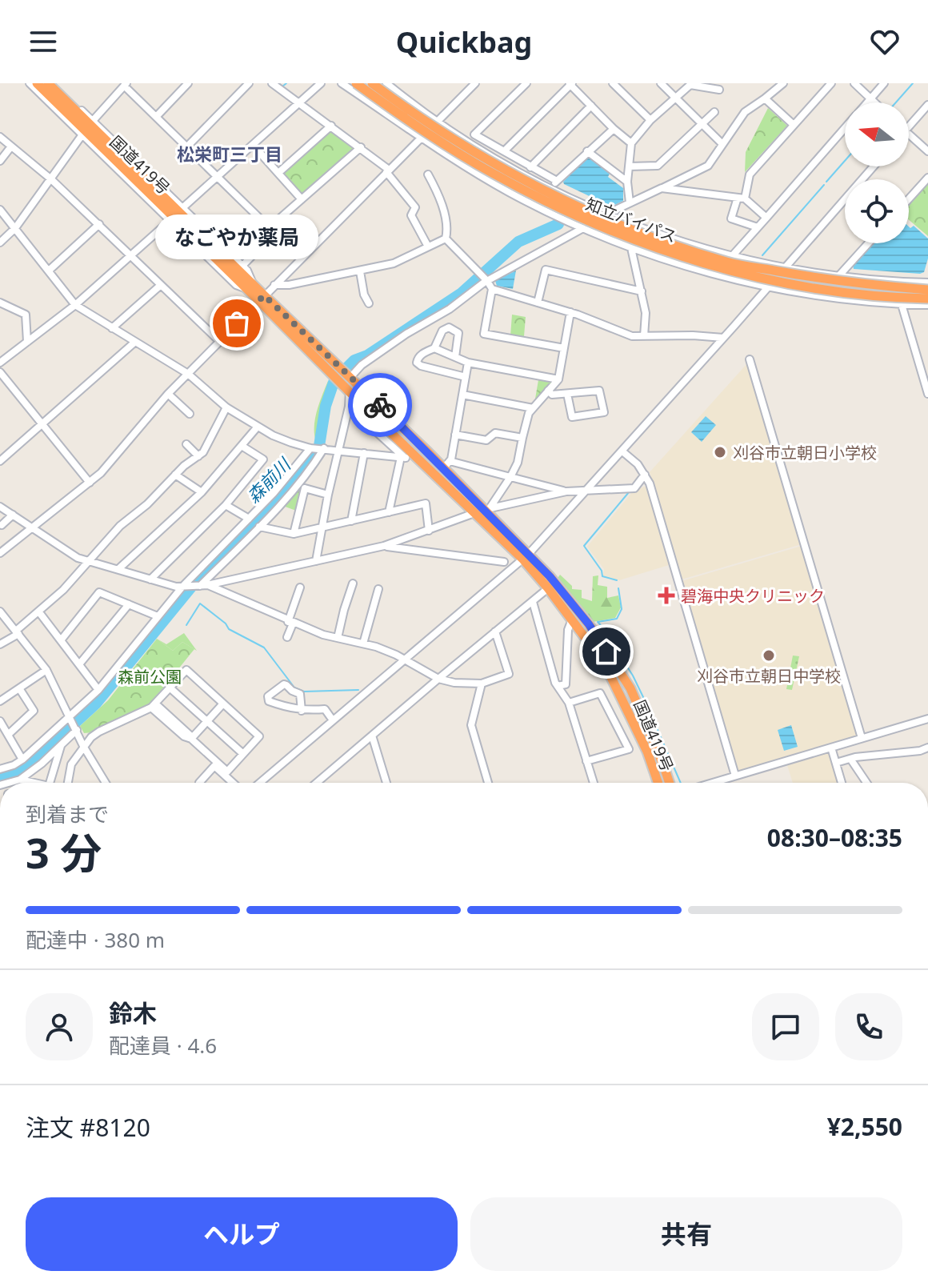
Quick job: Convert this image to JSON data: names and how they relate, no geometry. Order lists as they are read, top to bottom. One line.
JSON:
{"streets":{"highway":["国道419号","知立バイパス"]},"districts":["松栄町三丁目"],"water":["森前川"],"parks":["森前公園"],"places":{"other":["なごやか薬局","刈谷市立朝日小学校","刈谷市立朝日中学校"],"health":["碧海中央クリニック"]},"north":"left","page":{"header":"Quickbag","bubble":"なごやか薬局","heading":["3 分","到着まで","08:30–08:35"],"panel":["鈴木","配達員 · 4.6","注文 #8120","¥2,550"],"bar":"配達中 · 380 m","buttons":["ヘルプ","共有"]}}
